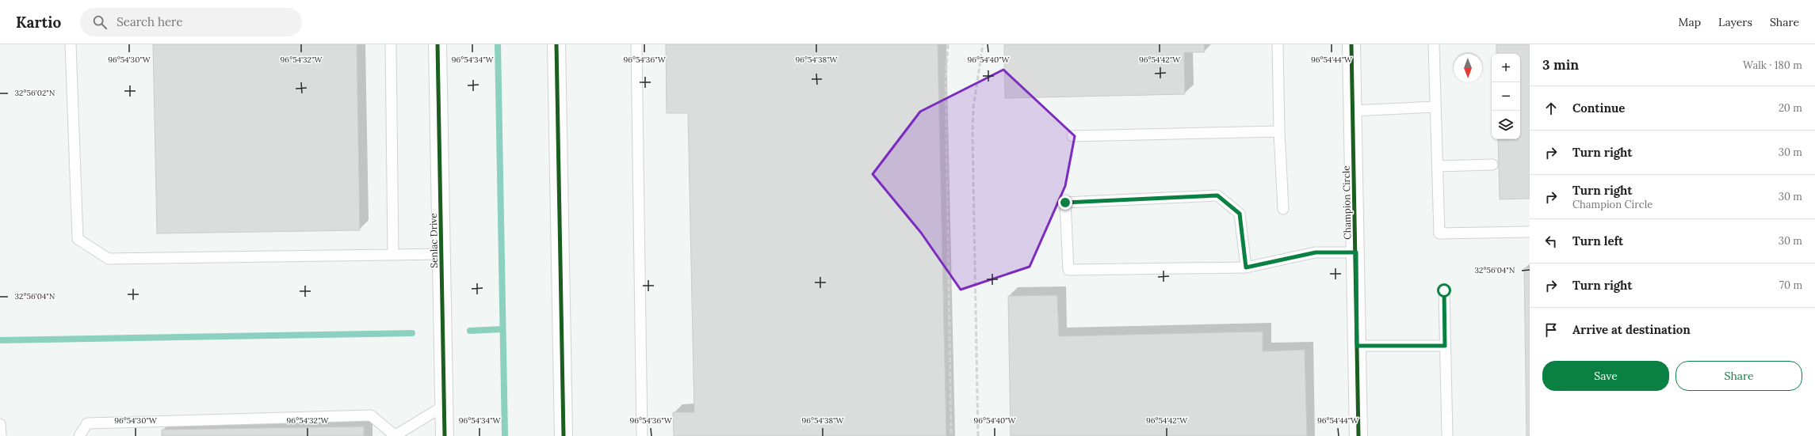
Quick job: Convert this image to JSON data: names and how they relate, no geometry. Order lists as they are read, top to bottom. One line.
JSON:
{"streets":{"street":["Champion Circle","Senlac Drive"]},"north":"bottom","page":{"header":"Kartio","search":"Search here","nav":["Map","Layers","Share"],"heading":["3 min","Walk · 180 m"],"map_buttons":["+","−"],"list":[["Continue","20 m"],["Turn right","30 m"],["Turn right","Champion Circle","30 m"],["Turn left","30 m"],["Turn right","70 m"],"Arrive at destination"],"buttons":["Save","Share"]},"coordinates":["96°54'30\"W","96°54'32\"W","96°54'34\"W","96°54'36\"W","96°54'38\"W","96°54'40\"W","96°54'42\"W","96°54'44\"W","32°56'02\"N","32°56'04\"N"]}
